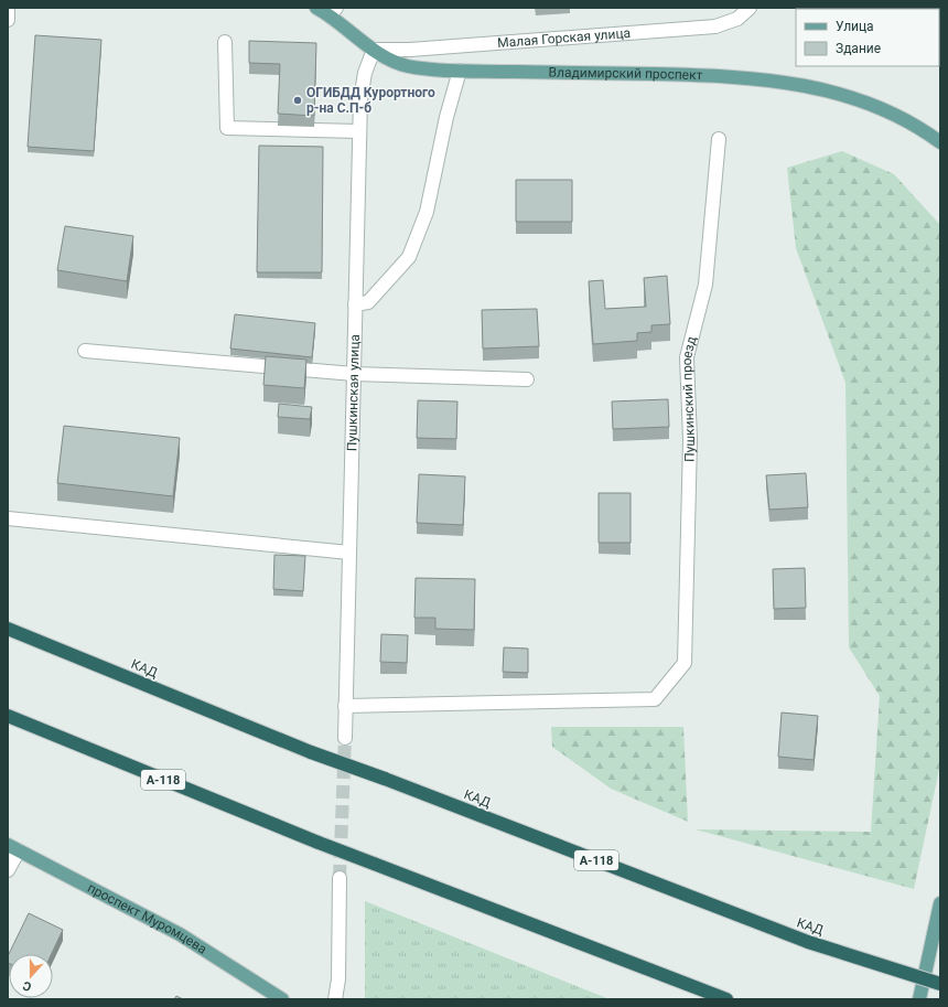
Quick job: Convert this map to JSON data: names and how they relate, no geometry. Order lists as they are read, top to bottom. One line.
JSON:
{"streets":{"highway":["КАД","А-118"],"main road":["Владимирский проспект","проспект Муромцева"],"street":["Малая Горская улица","Пушкинская улица","Пушкинский проезд"]},"crossings":[["Малая Горская улица","Владимирский проспект"],["Малая Горская улица","Пушкинская улица"],["Владимирский проспект","Пушкинская улица"],["Пушкинская улица","Пушкинский проезд"]],"places":["ОГИБДД Курортного р-на С.П-б"],"legend":["Улица","Здание"],"north":"bottom"}
